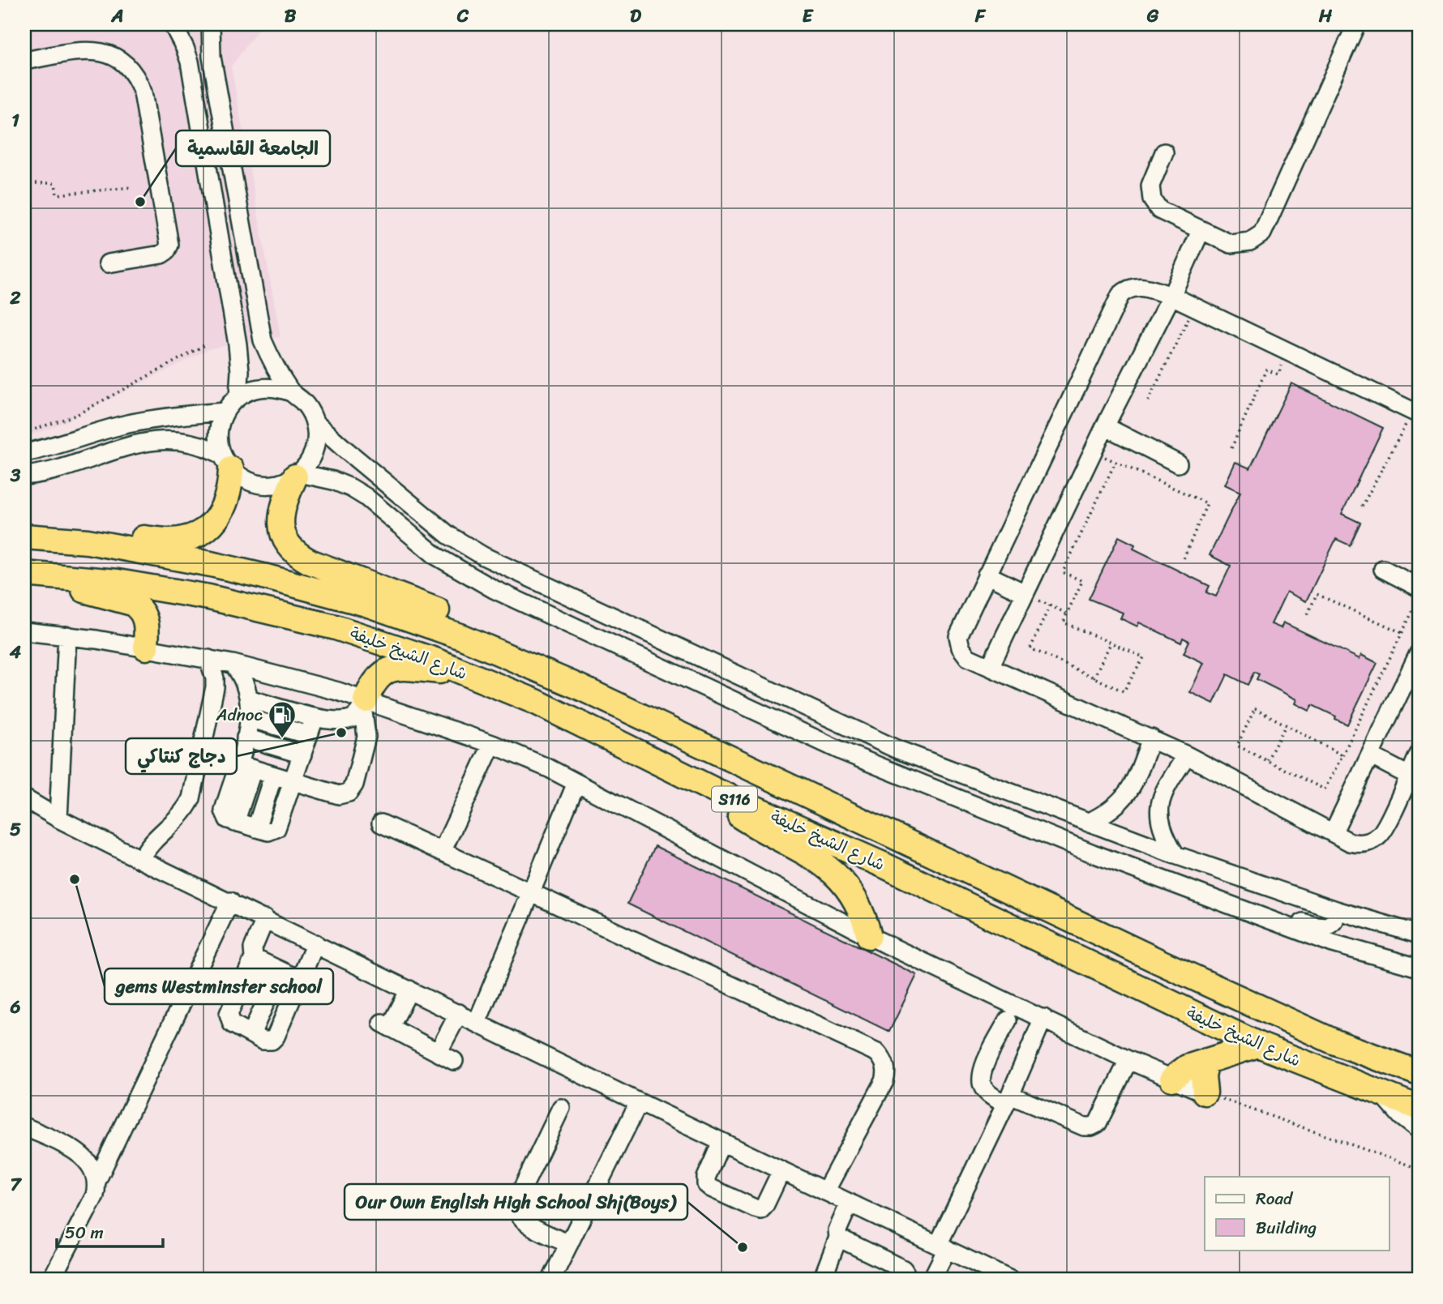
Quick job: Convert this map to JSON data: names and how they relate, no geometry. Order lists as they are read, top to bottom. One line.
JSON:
{"streets":{"highway":["شارع الشيخ خليفة","S116"]},"places":{"other":["الجامعة القاسمية","دجاج كنتاكي","gems Westminster school","Our Own English High School Shj(Boys)"],"fuel station":["Adnoc"]},"legend":["Road","Building"],"scale_bar":"50 m","grid":{"columns":["A","B","C","D","E","F","G","H"],"rows":["1","2","3","4","5","6","7"]}}
